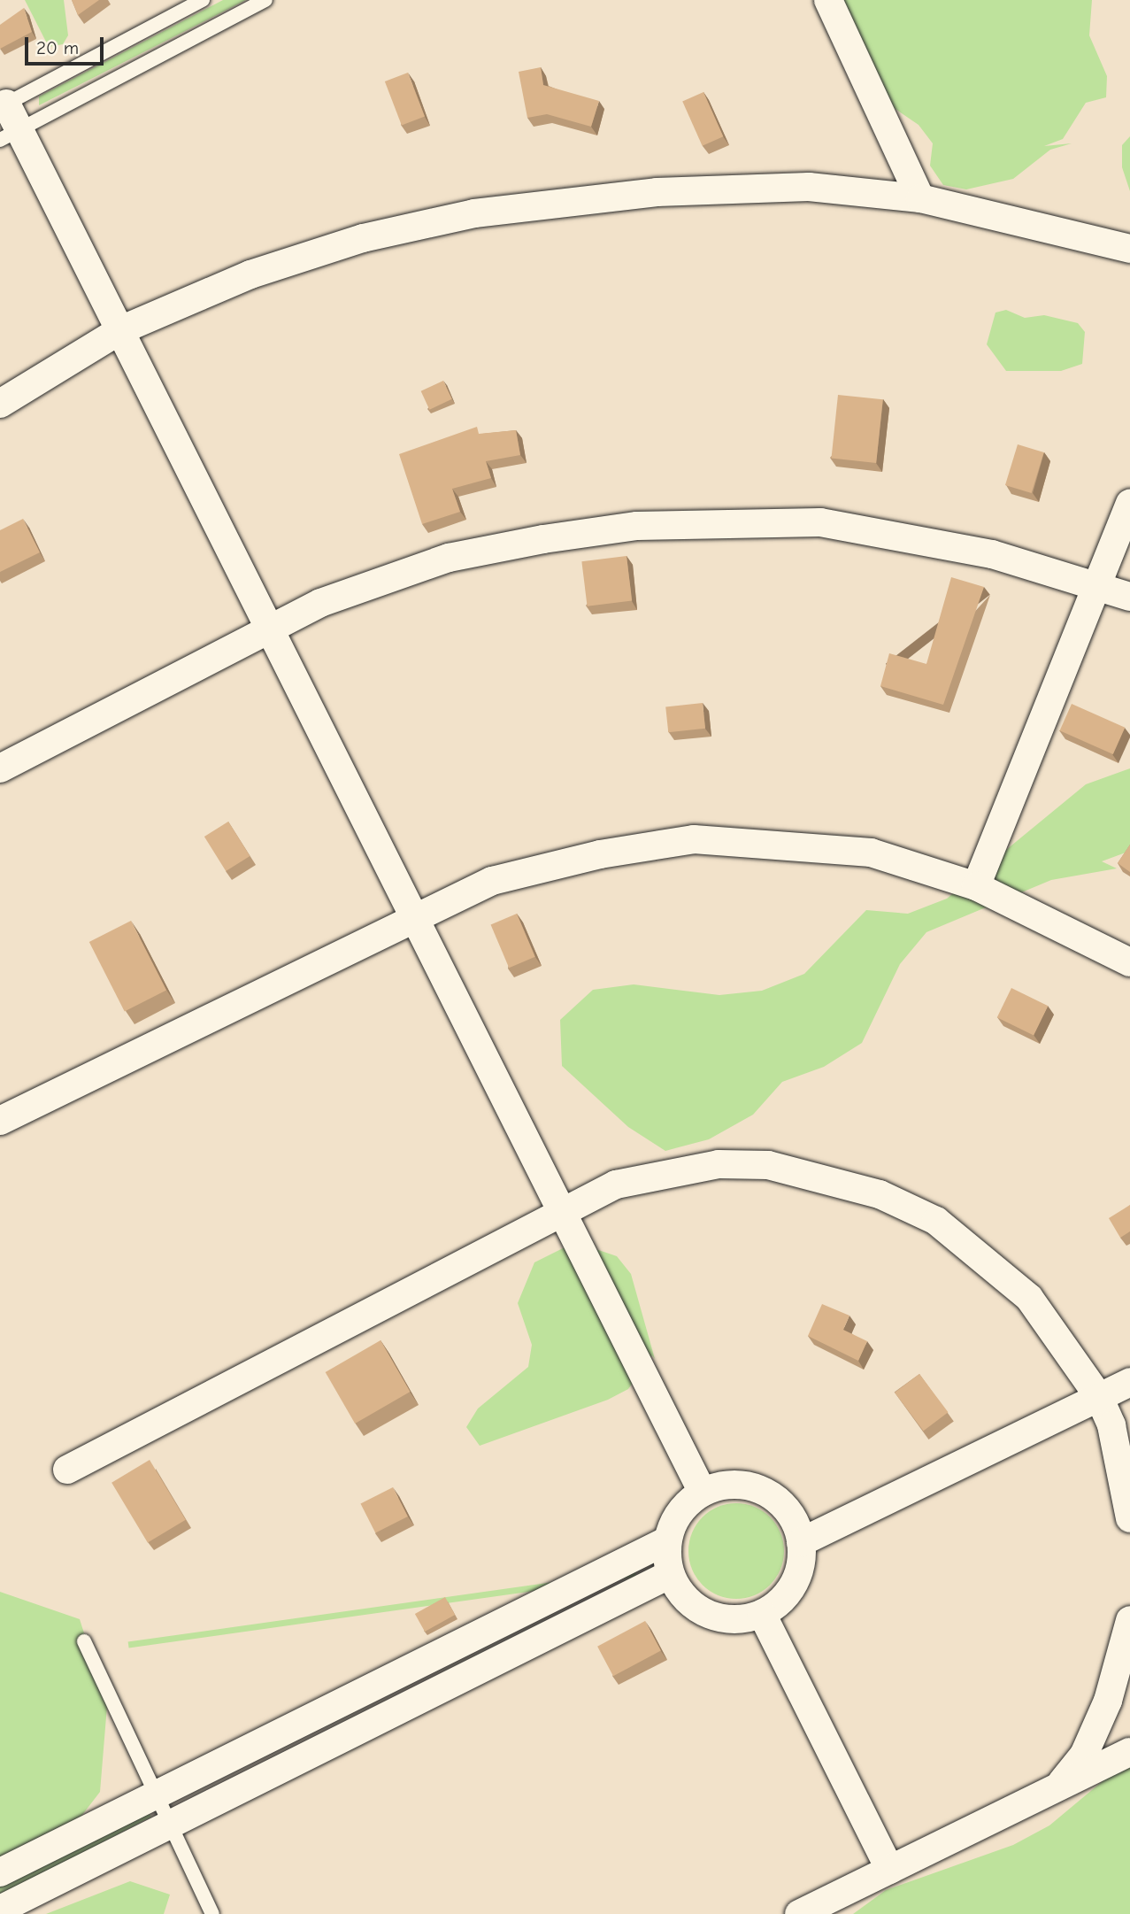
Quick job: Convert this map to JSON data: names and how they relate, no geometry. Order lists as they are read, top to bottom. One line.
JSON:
{"scale_bar":"20 m"}
